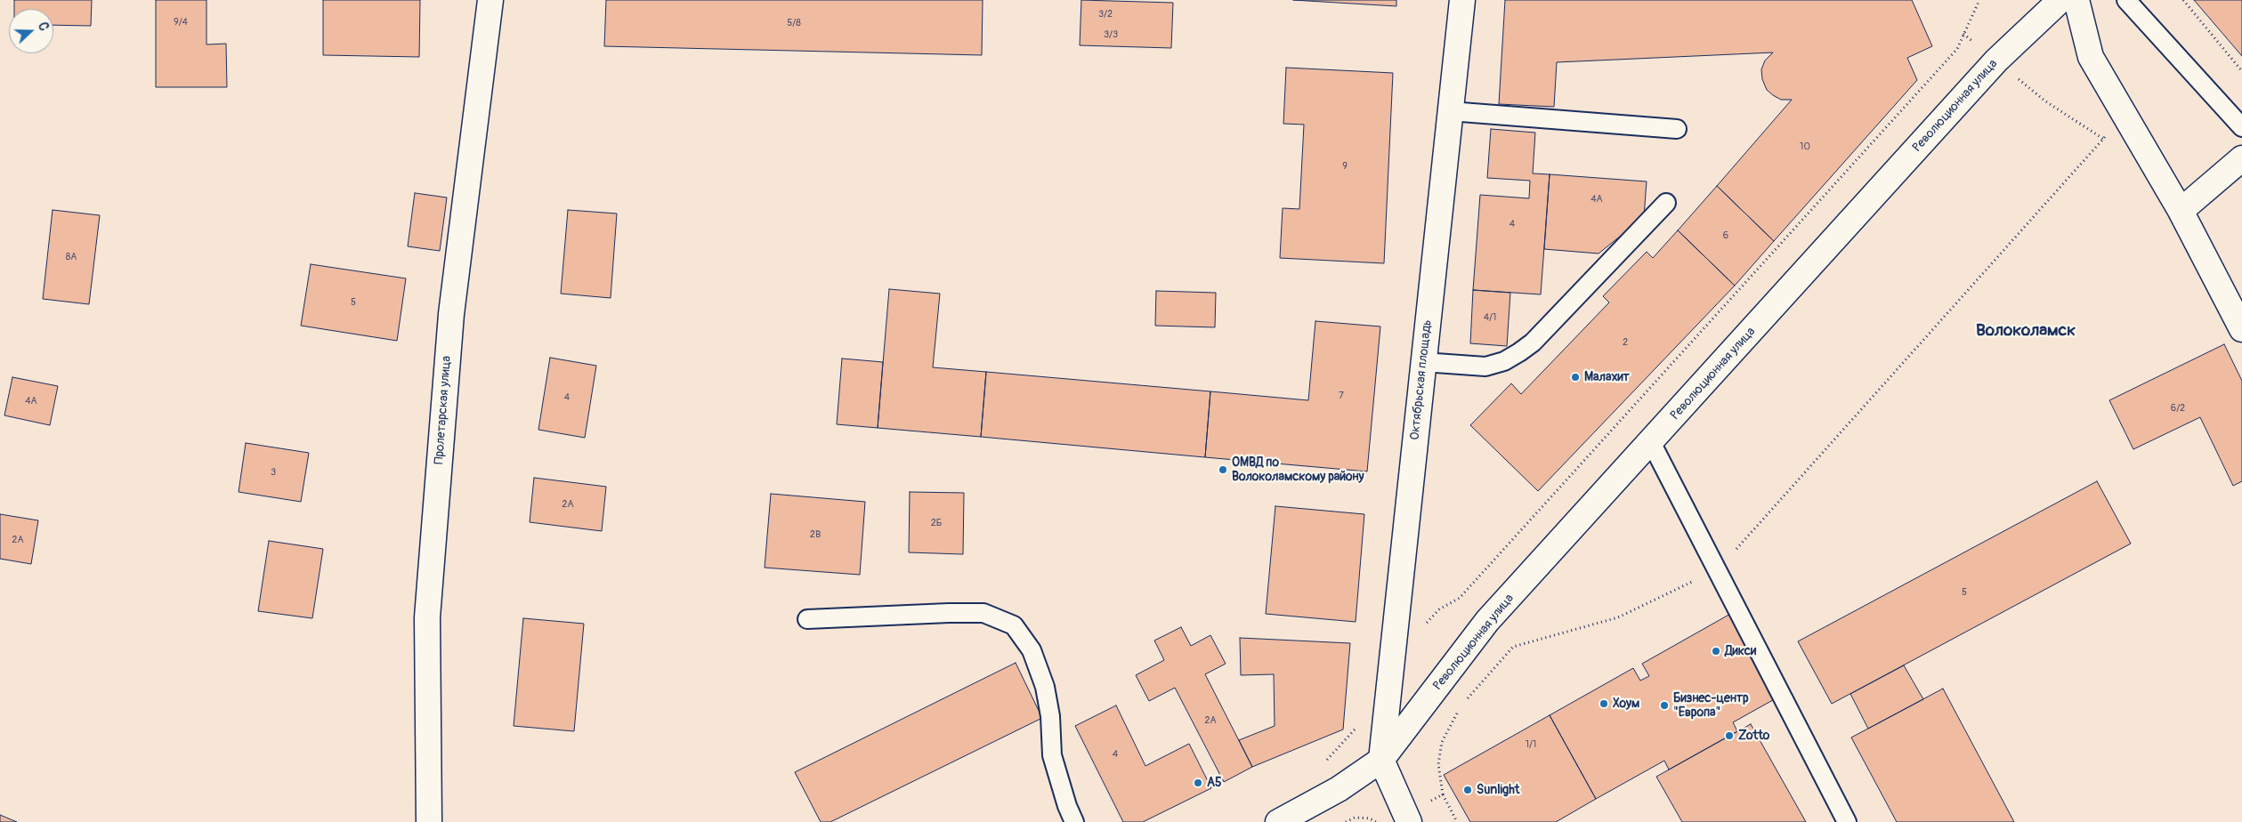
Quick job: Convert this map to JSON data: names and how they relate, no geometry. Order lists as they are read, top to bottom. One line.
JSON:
{"streets":{"street":["Революционная улица","Октябрьская площадь","Пролетарская улица"]},"crossings":[["Революционная улица","Октябрьская площадь"]],"districts":["Волоколамск"],"places":["Малахит","ОМВД по Волоколамскому району","Дикси","Хоум","Бизнес-центр \"Европа\"","Zotto","А5","Sunlight"],"house_numbers":["3/2","9/4","5/8","3/3","10","9","4А","4","6","8А","5","4/1","2","7","4","4А","6/2","3","2А","2Б","2В","2А","5","2А","1/1","4"],"north":"right"}
